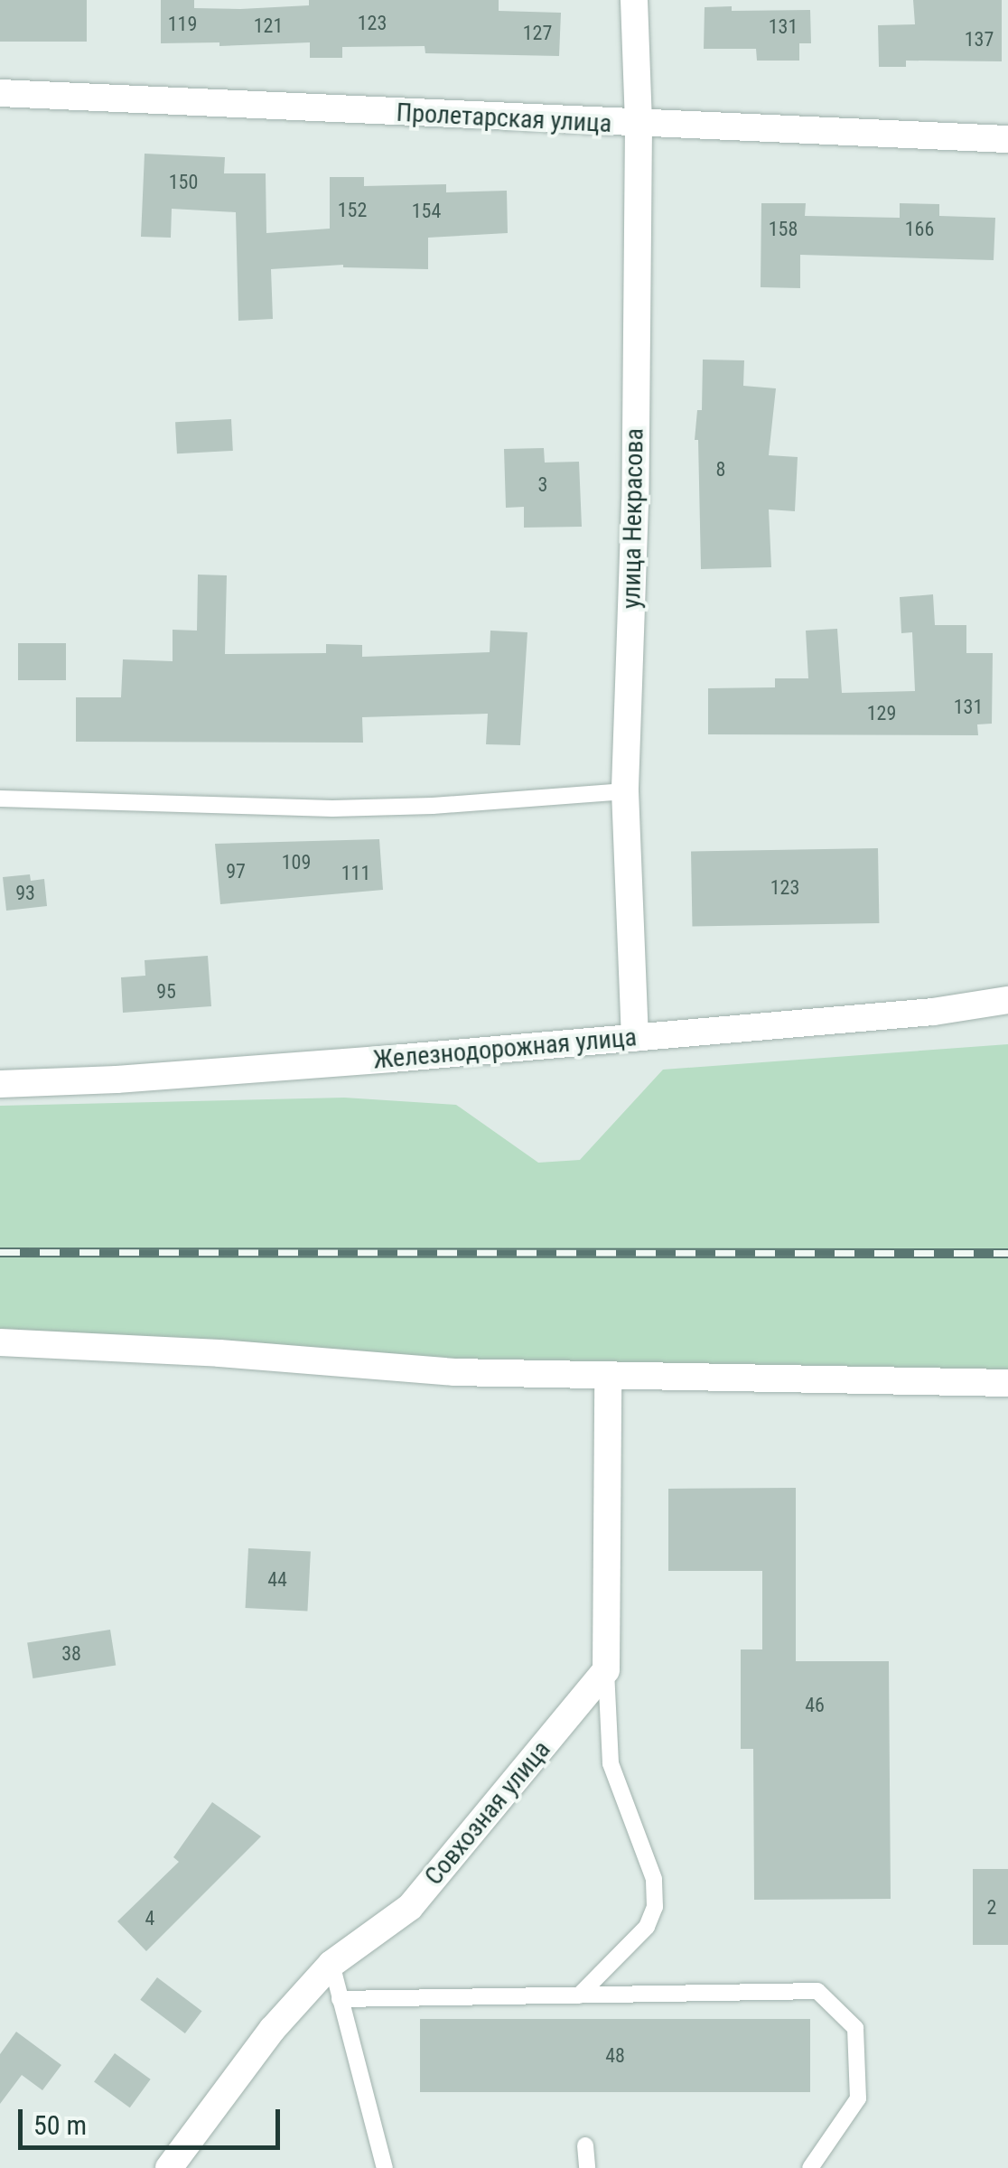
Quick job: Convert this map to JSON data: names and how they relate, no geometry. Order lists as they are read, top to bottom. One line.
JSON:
{"streets":{"street":["Пролетарская улица","улица Некрасова","Железнодорожная улица","Совхозная улица"]},"crossings":[["Пролетарская улица","улица Некрасова"],["улица Некрасова","Железнодорожная улица"]],"house_numbers":["123","119","121","131","127","137","150","152","154","158","166","8","3","131","129","109","97","111","123","93","95","44","38","46","2","4","48"],"scale_bar":"50 m"}
